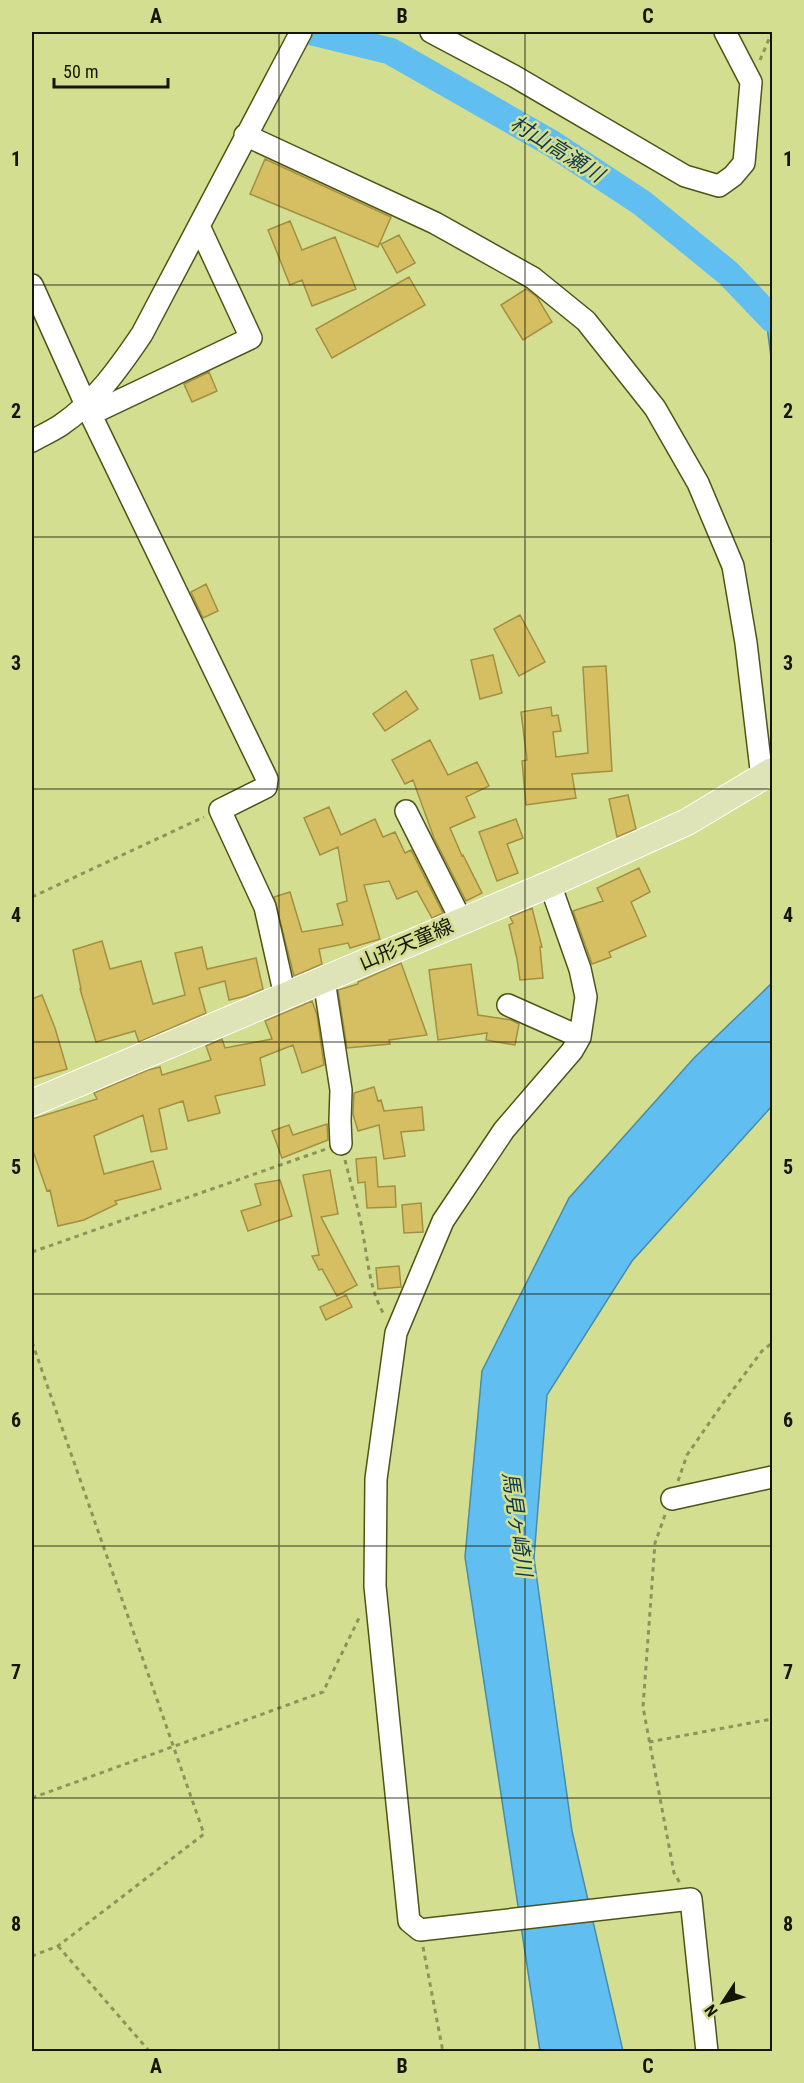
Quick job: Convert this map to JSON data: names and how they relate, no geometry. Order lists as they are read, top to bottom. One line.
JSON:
{"streets":{"main road":["山形天童線"]},"water":["村山高瀬川","馬見ヶ崎川"],"scale_bar":"50 m","north":"bottom left","grid":{"columns":["A","B","C"],"rows":["1","2","3","4","5","6","7","8"]}}
